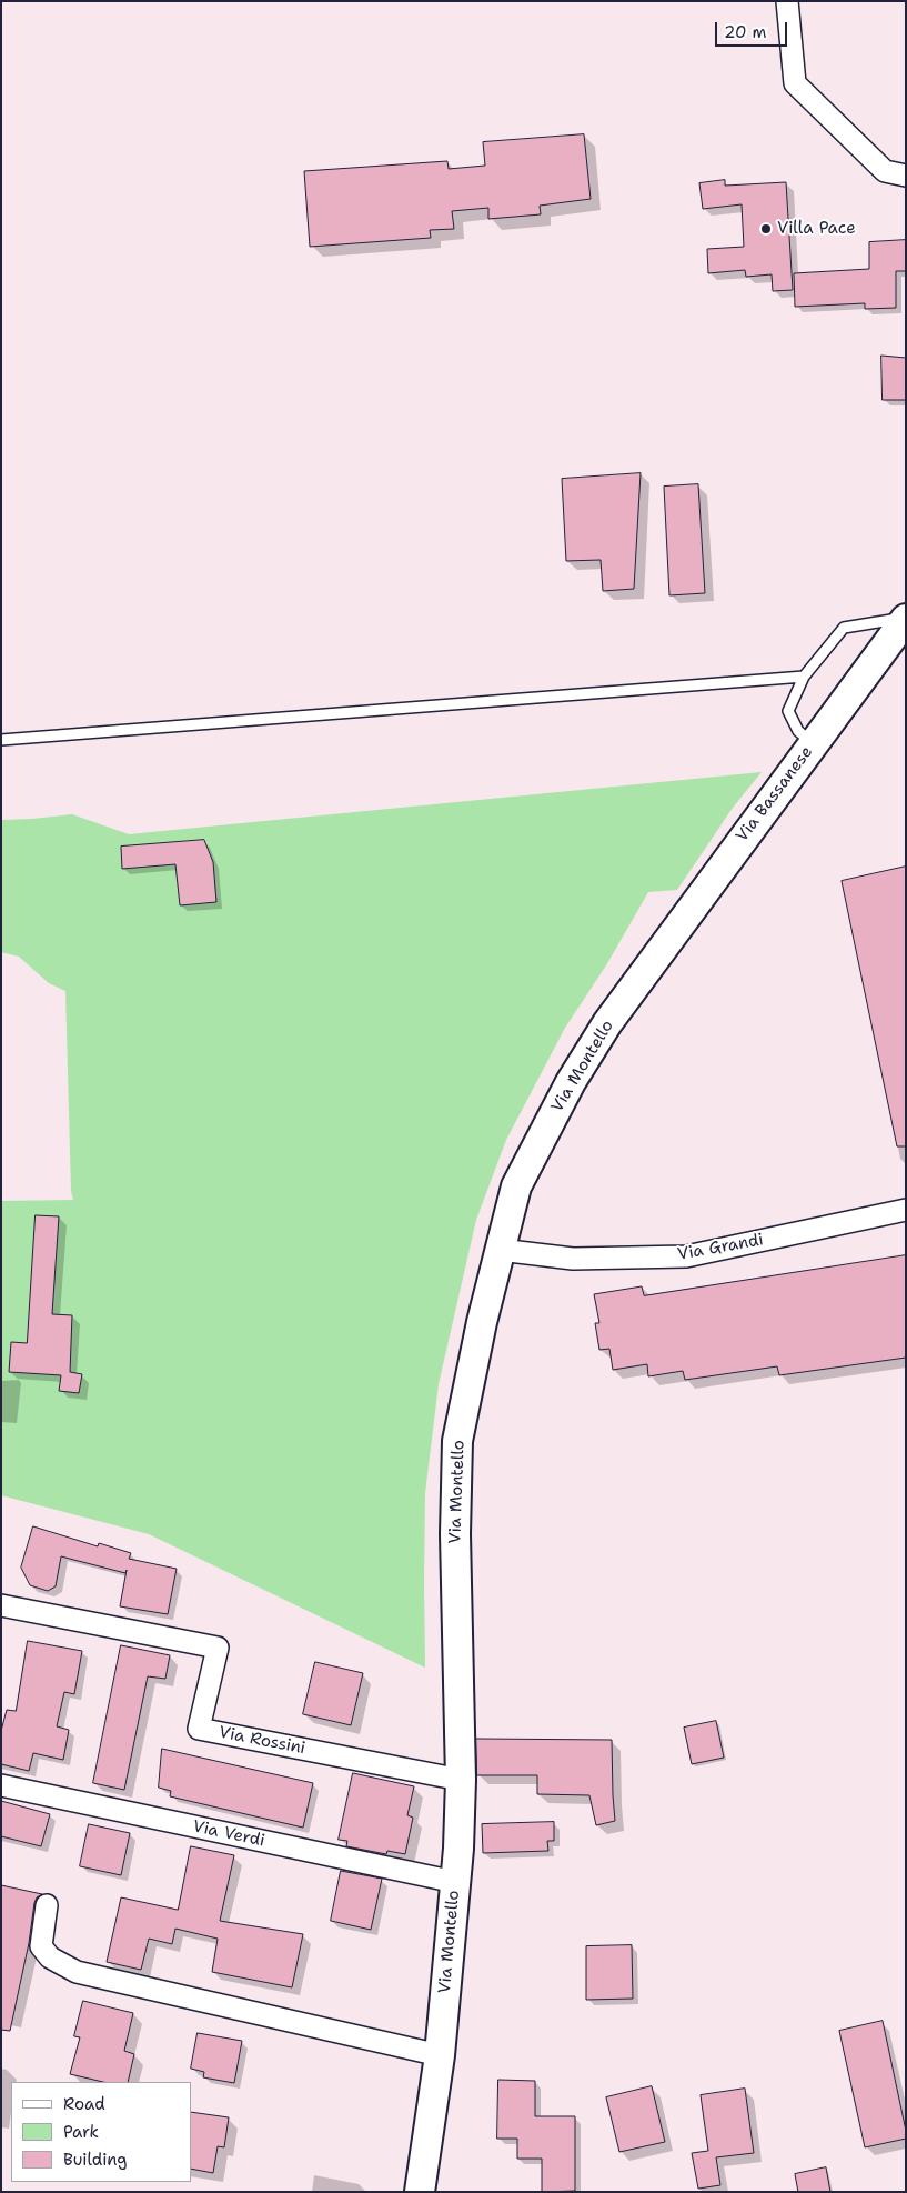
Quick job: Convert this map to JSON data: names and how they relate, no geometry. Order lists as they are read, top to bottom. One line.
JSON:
{"streets":{"main road":["Via Bassanese","Via Montello"],"street":["Via Grandi","Via Rossini","Via Verdi"]},"crossings":[["Via Bassanese","Via Montello"],["Via Montello","Via Grandi"],["Via Montello","Via Rossini"],["Via Montello","Via Verdi"]],"places":["Villa Pace"],"legend":["Road","Park","Building"],"scale_bar":"20 m"}
